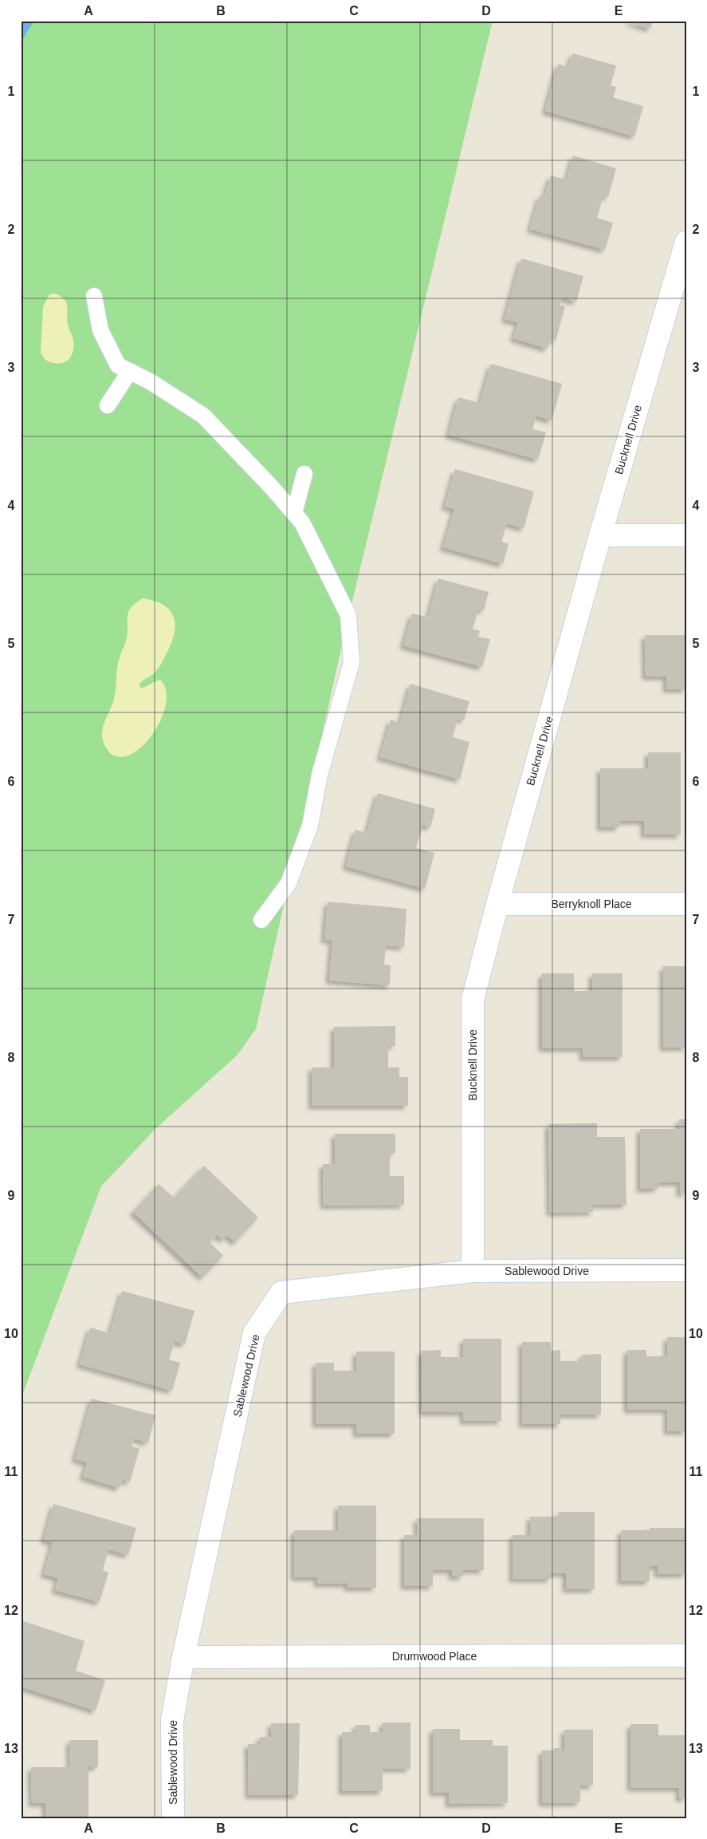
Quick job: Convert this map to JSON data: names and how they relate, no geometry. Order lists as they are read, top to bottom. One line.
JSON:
{"streets":{"street":["Bucknell Drive","Berryknoll Place","Sablewood Drive","Drumwood Place"]},"crossings":[["Bucknell Drive","Berryknoll Place"],["Bucknell Drive","Sablewood Drive"],["Sablewood Drive","Drumwood Place"]],"grid":{"columns":["A","B","C","D","E"],"rows":["1","2","3","4","5","6","7","8","9","10","11","12","13"]}}
